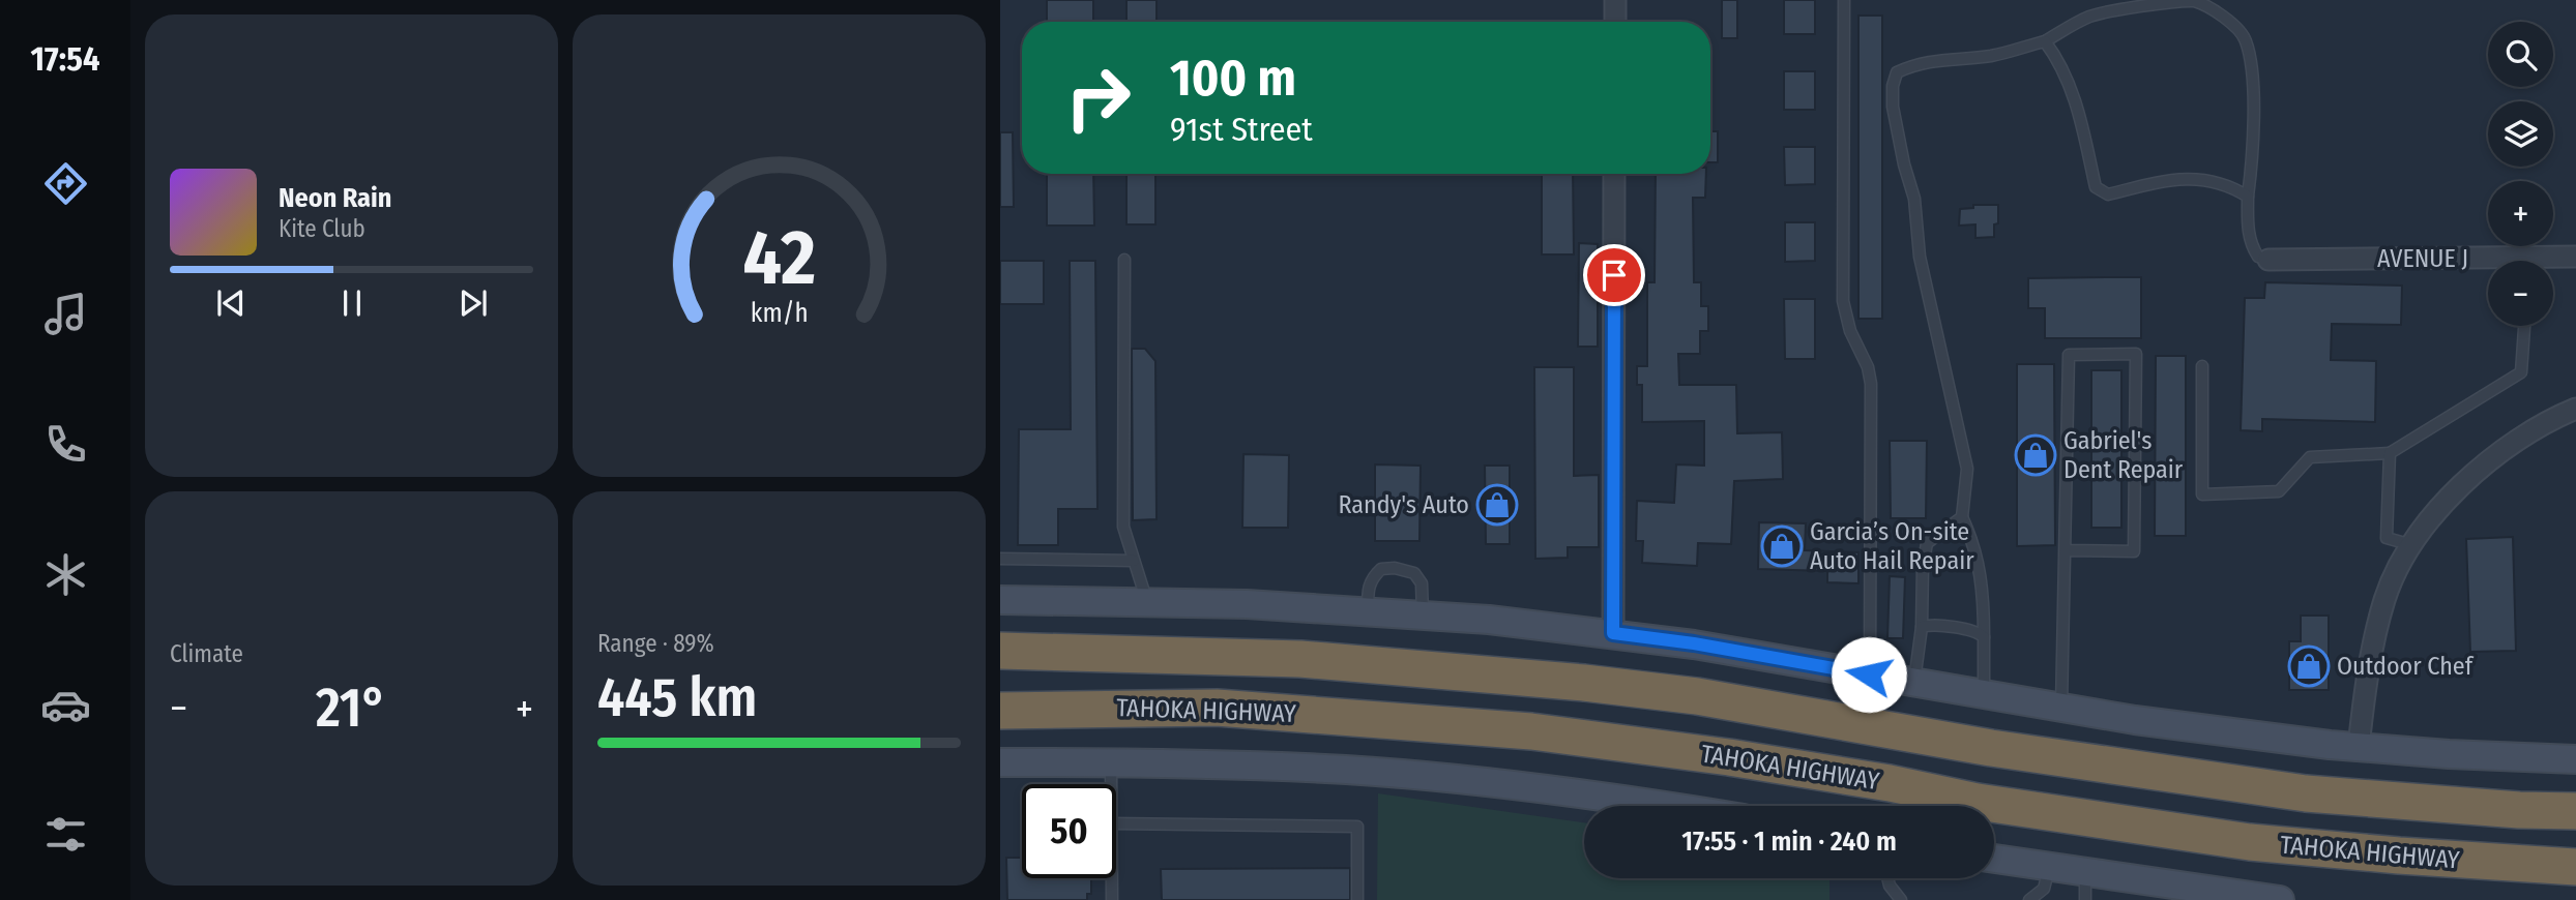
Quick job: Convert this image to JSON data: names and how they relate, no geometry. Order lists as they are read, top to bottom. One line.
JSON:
{"streets":{"highway":["TAHOKA HIGHWAY"],"street":["AVENUE J"]},"places":{"shop":["Gabriel's Dent Repair","Randy's Auto","Garcia’s On-site Auto Hail Repair","Outdoor Chef"]},"page":{"tabs":"17:54","map_buttons":["+","−"],"turn":["100 m","91st Street"],"song":["Neon Rain","Kite Club"],"tile":["Climate",["Range · 89%","445 km"]],"heat":["−","21°","+"],"limit":"50","trip":"17:55 · 1 min · 240 m","gauge":["42","km/h"]}}
